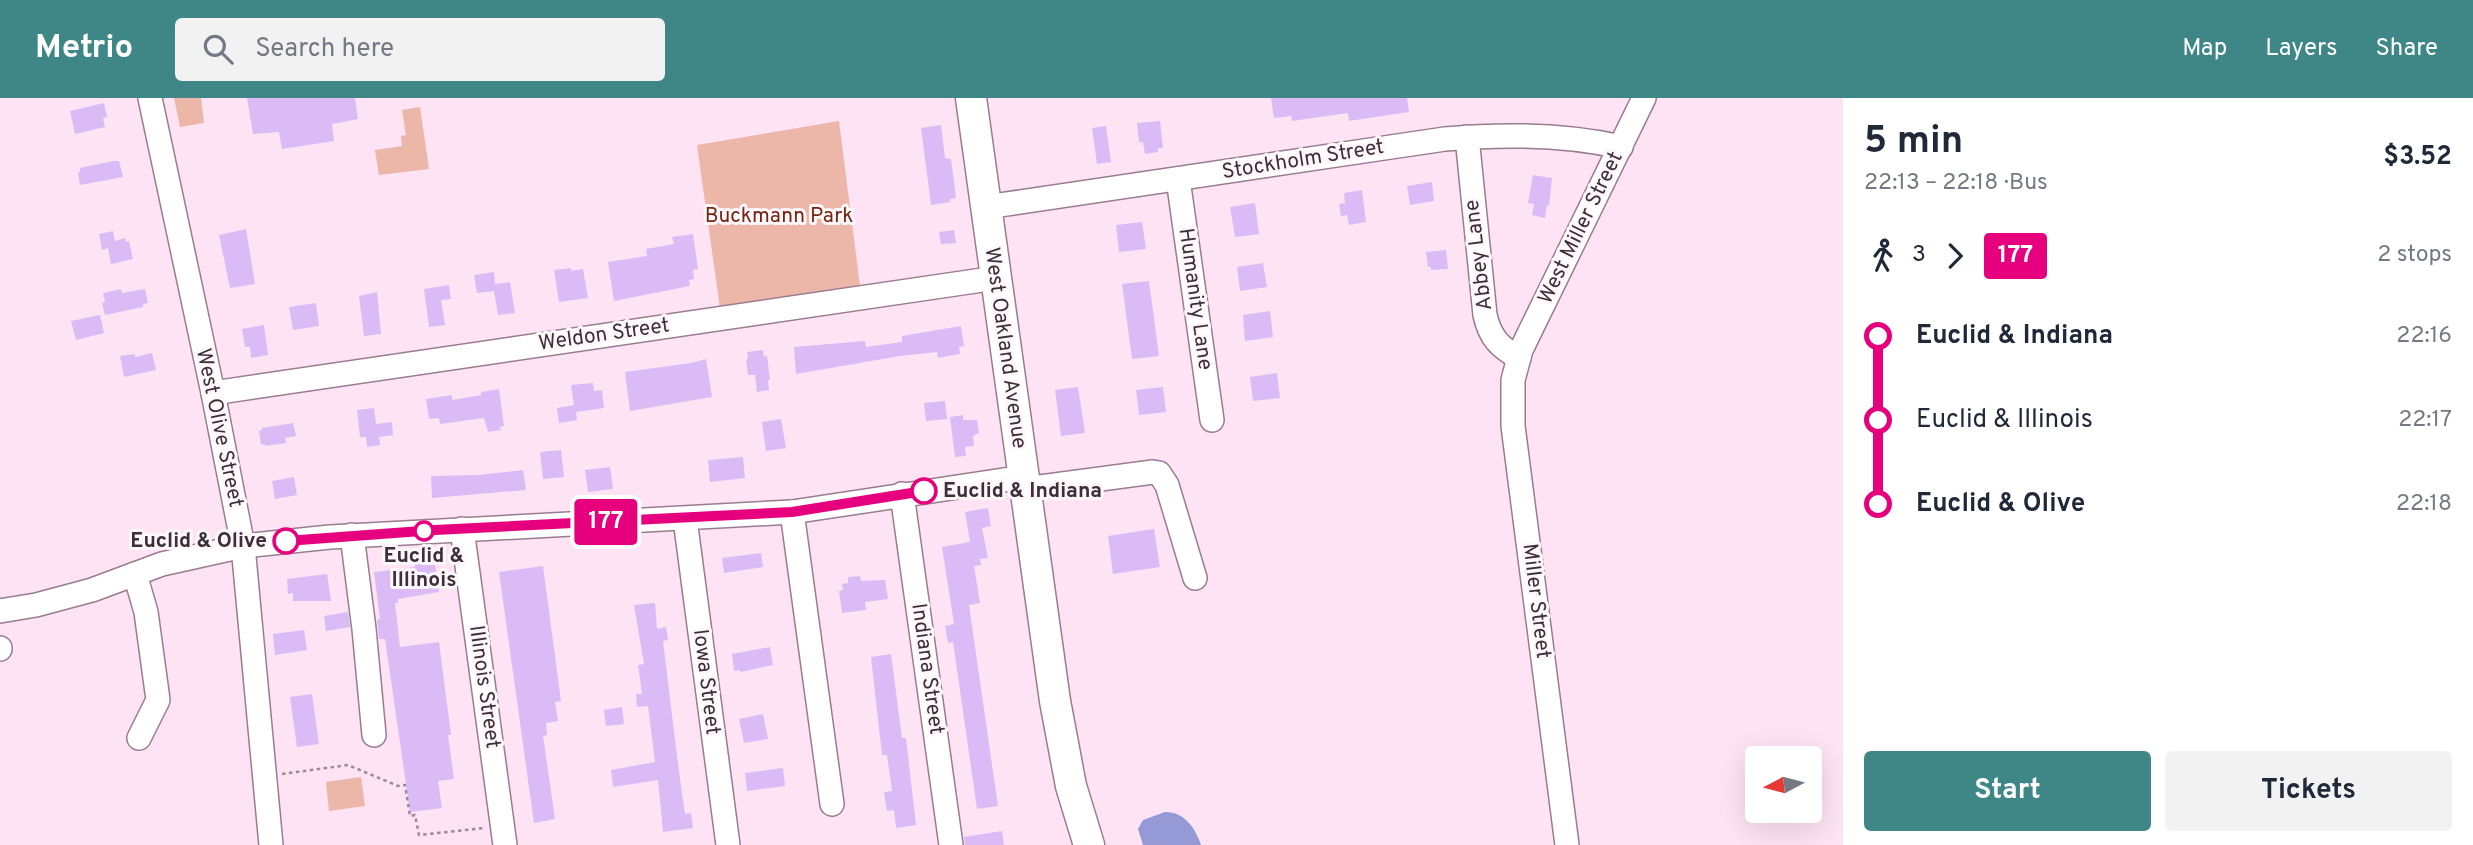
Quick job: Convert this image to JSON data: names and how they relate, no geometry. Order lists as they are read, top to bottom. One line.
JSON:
{"streets":{"main road":["West Oakland Avenue"],"street":["Stockholm Street","West Miller Street","Abbey Lane","Humanity Lane","Weldon Street","West Olive Street","Miller Street","Indiana Street","Iowa Street","Illinois Street"]},"crossings":[["Stockholm Street","West Miller Street"],["Stockholm Street","Abbey Lane"],["Stockholm Street","Humanity Lane"],["Stockholm Street","West Oakland Avenue"],["West Miller Street","Abbey Lane"],["West Miller Street","Miller Street"],["Abbey Lane","Miller Street"],["Weldon Street","West Oakland Avenue"],["Weldon Street","West Olive Street"]],"parks":["Buckmann Park"],"places":["Euclid & Indiana","Euclid & Illinois","Euclid & Olive"],"lines":["bus line 177"],"north":"left","page":{"header":"Metrio","search":"Search here","nav":["Map","Layers","Share"],"on_map":"177","heading":["5 min","22:13 – 22:18 · Bus","$3.52"],"legs":["3","177","2 stops"],"list":[{"name":"Euclid & Indiana","value":"22:16"},{"name":"Euclid & Illinois","value":"22:17"},{"name":"Euclid & Olive","value":"22:18"}],"buttons":["Start","Tickets"]}}
